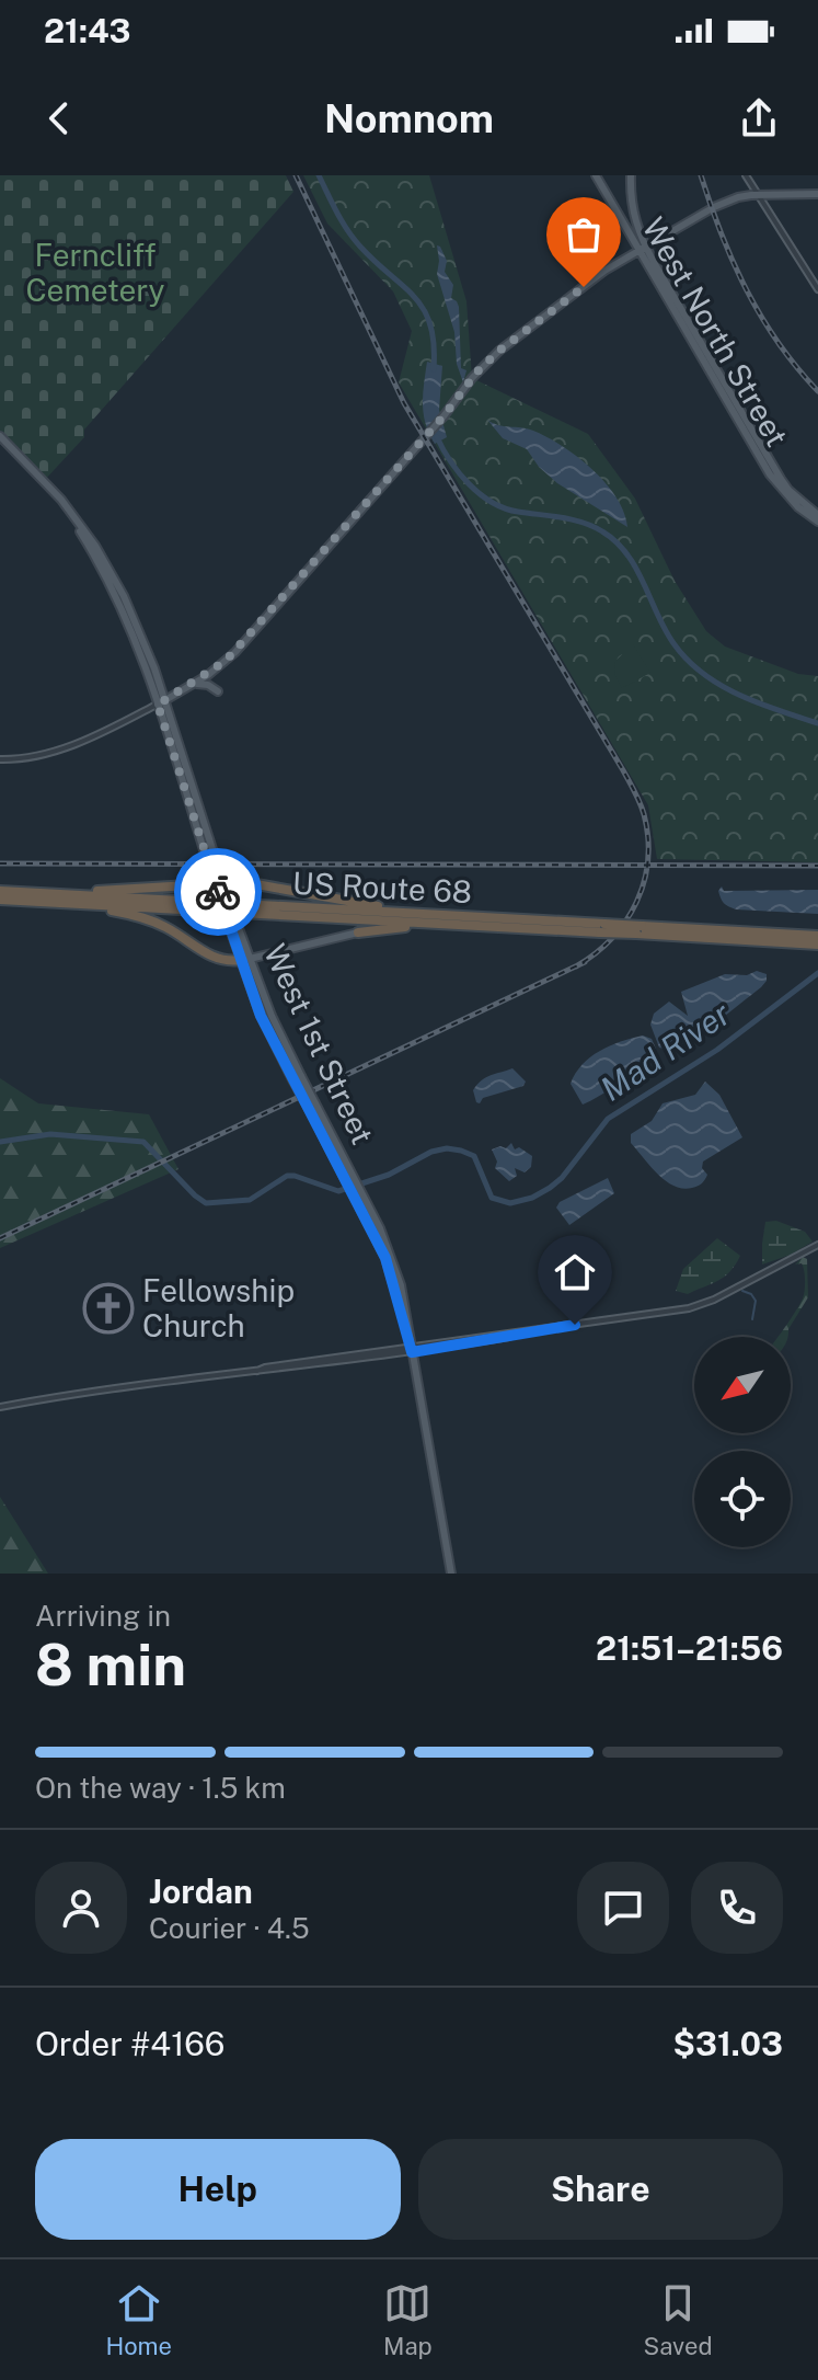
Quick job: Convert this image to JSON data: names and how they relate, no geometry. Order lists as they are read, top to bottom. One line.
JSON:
{"streets":{"highway":["US Route 68"],"main road":["West North Street","West 1st Street"]},"water":["Mad River"],"parks":["Ferncliff Cemetery"],"places":{"church":["Fellowship Church"]},"north":"bottom left","page":{"status":"21:43","header":"Nomnom","heading":["8 min","Arriving in","21:51–21:56"],"panel":["Jordan","Courier · 4.5","Order #4166","$31.03"],"bar":"On the way · 1.5 km","buttons":["Help","Share"],"tabs":["Home","Map","Saved"]}}
